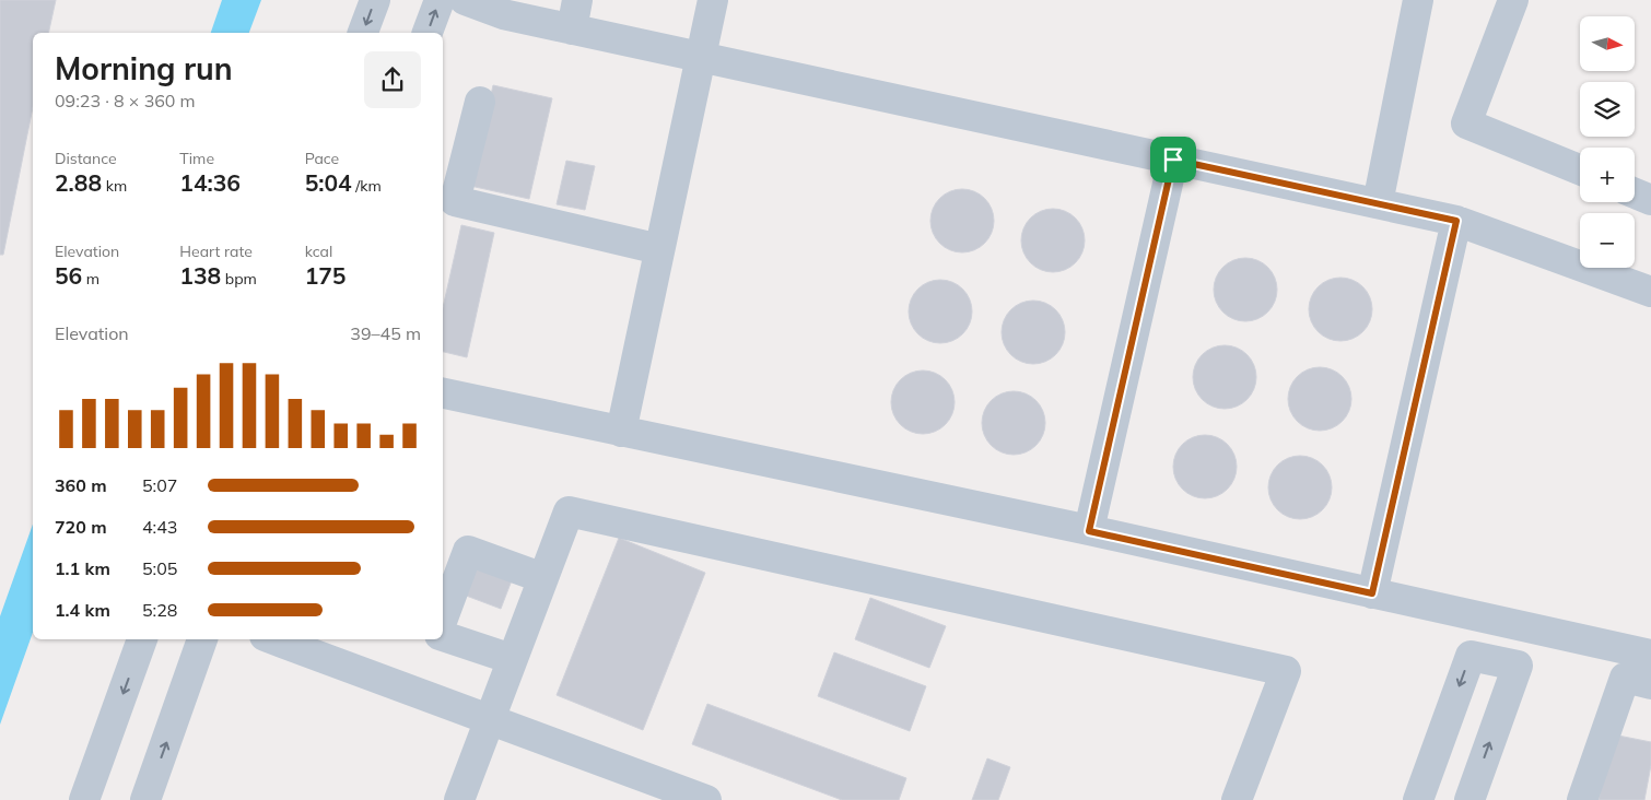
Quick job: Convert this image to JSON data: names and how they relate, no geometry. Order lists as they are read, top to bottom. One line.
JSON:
{"north":"right","page":{"map_buttons":["+","−"],"heading":["Morning run","09:23 · 8 × 360 m"],"stats":[["Distance","2.88 km"],["Time","14:36"],["Pace","5:04 /km"],["Elevation","56 m"],["Heart rate","138 bpm"],["kcal","175"]],"chart":["Elevation","39–45 m"],"list":[{"name":"360 m","note":"5:07"},{"name":"720 m","note":"4:43"},{"name":"1.1 km","note":"5:05"},{"name":"1.4 km","note":"5:28"}]}}
